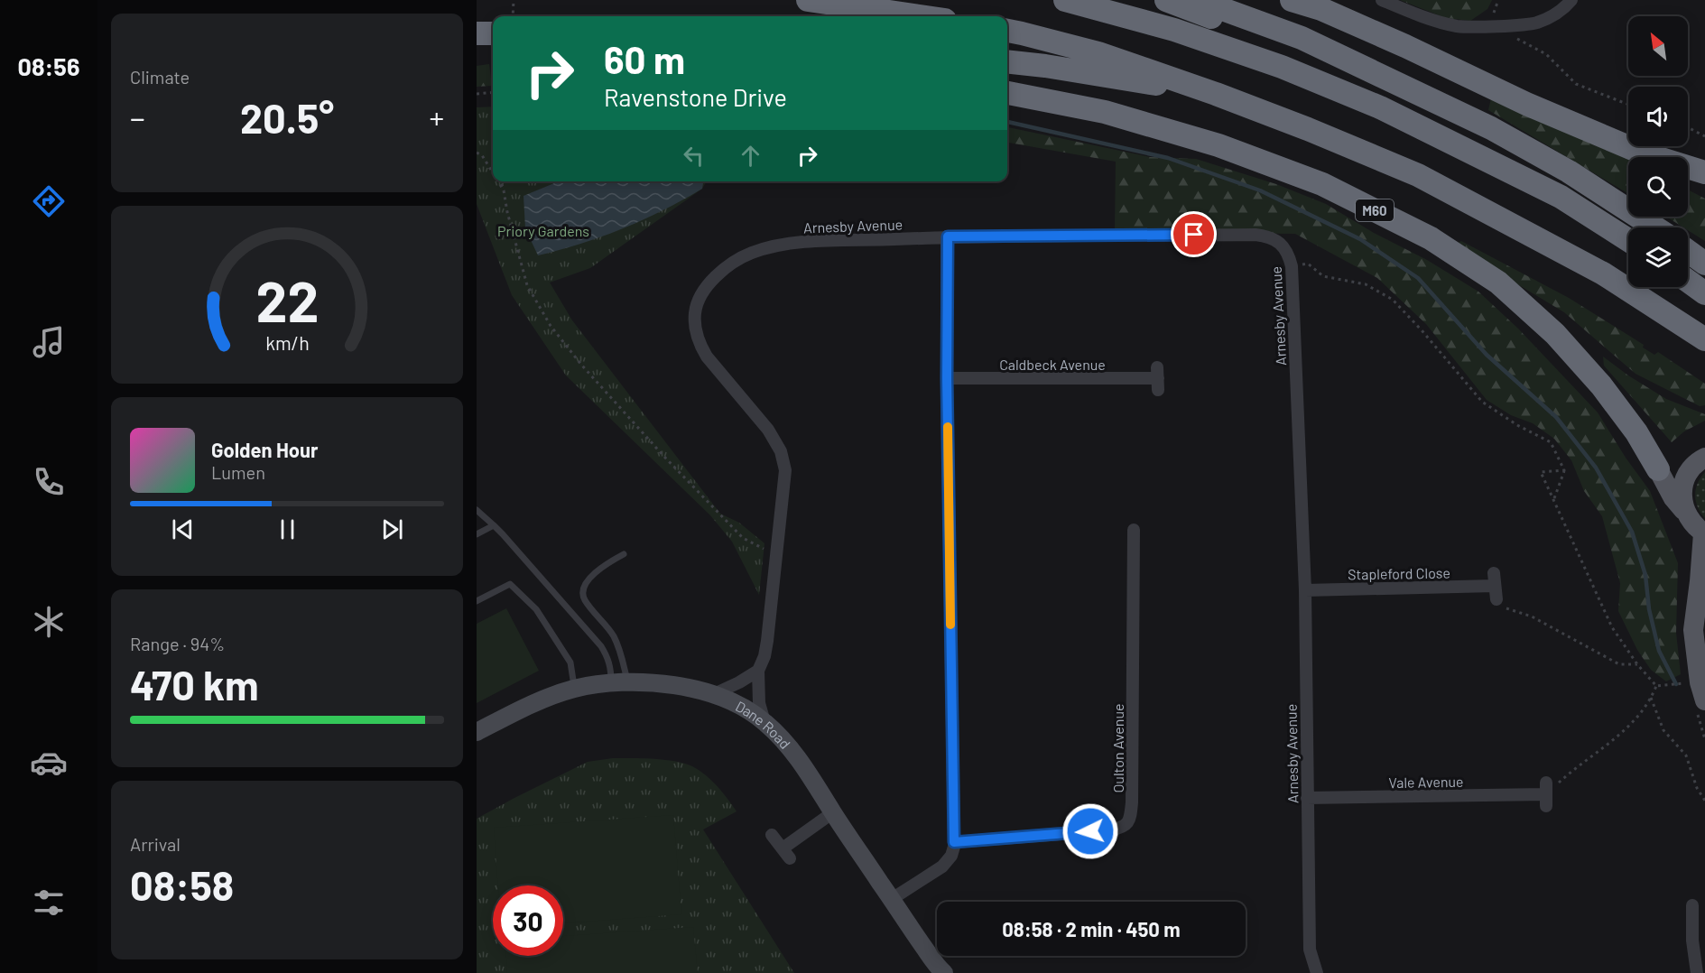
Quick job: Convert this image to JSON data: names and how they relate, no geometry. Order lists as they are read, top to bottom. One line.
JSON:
{"streets":{"highway":["M60"],"main road":["Dane Road"],"street":["Arnesby Avenue","Caldbeck Avenue","Stapleford Close","Oulton Avenue","Vale Avenue"]},"crossings":[["Arnesby Avenue","Stapleford Close"],["Arnesby Avenue","Dane Road"],["Arnesby Avenue","Vale Avenue"]],"parks":["Priory Gardens"],"north":"top left","page":{"tabs":"08:56","tile":["Climate",["Range · 94%","470 km"],["Arrival","08:58"]],"turn":["60 m","Ravenstone Drive"],"heat":["−","20.5°","+"],"song":["Golden Hour","Lumen"],"limit":"30","trip":"08:58 · 2 min · 450 m","gauge":["22","km/h"]}}
